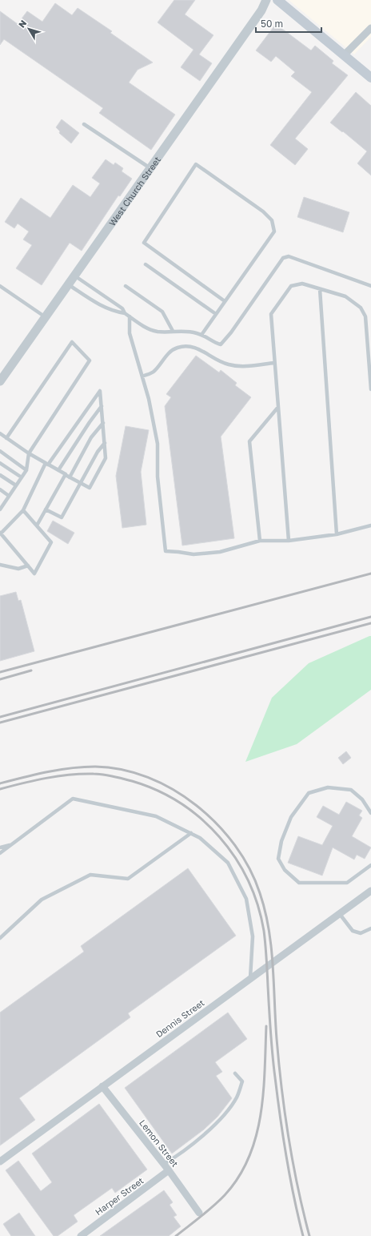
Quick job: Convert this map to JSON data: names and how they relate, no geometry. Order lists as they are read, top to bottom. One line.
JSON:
{"streets":{"street":["West Church Street","Dennis Street","Lemon Street","Harper Street"]},"crossings":[["Dennis Street","Lemon Street"],["Lemon Street","Harper Street"]],"scale_bar":"50 m","north":"top left"}
